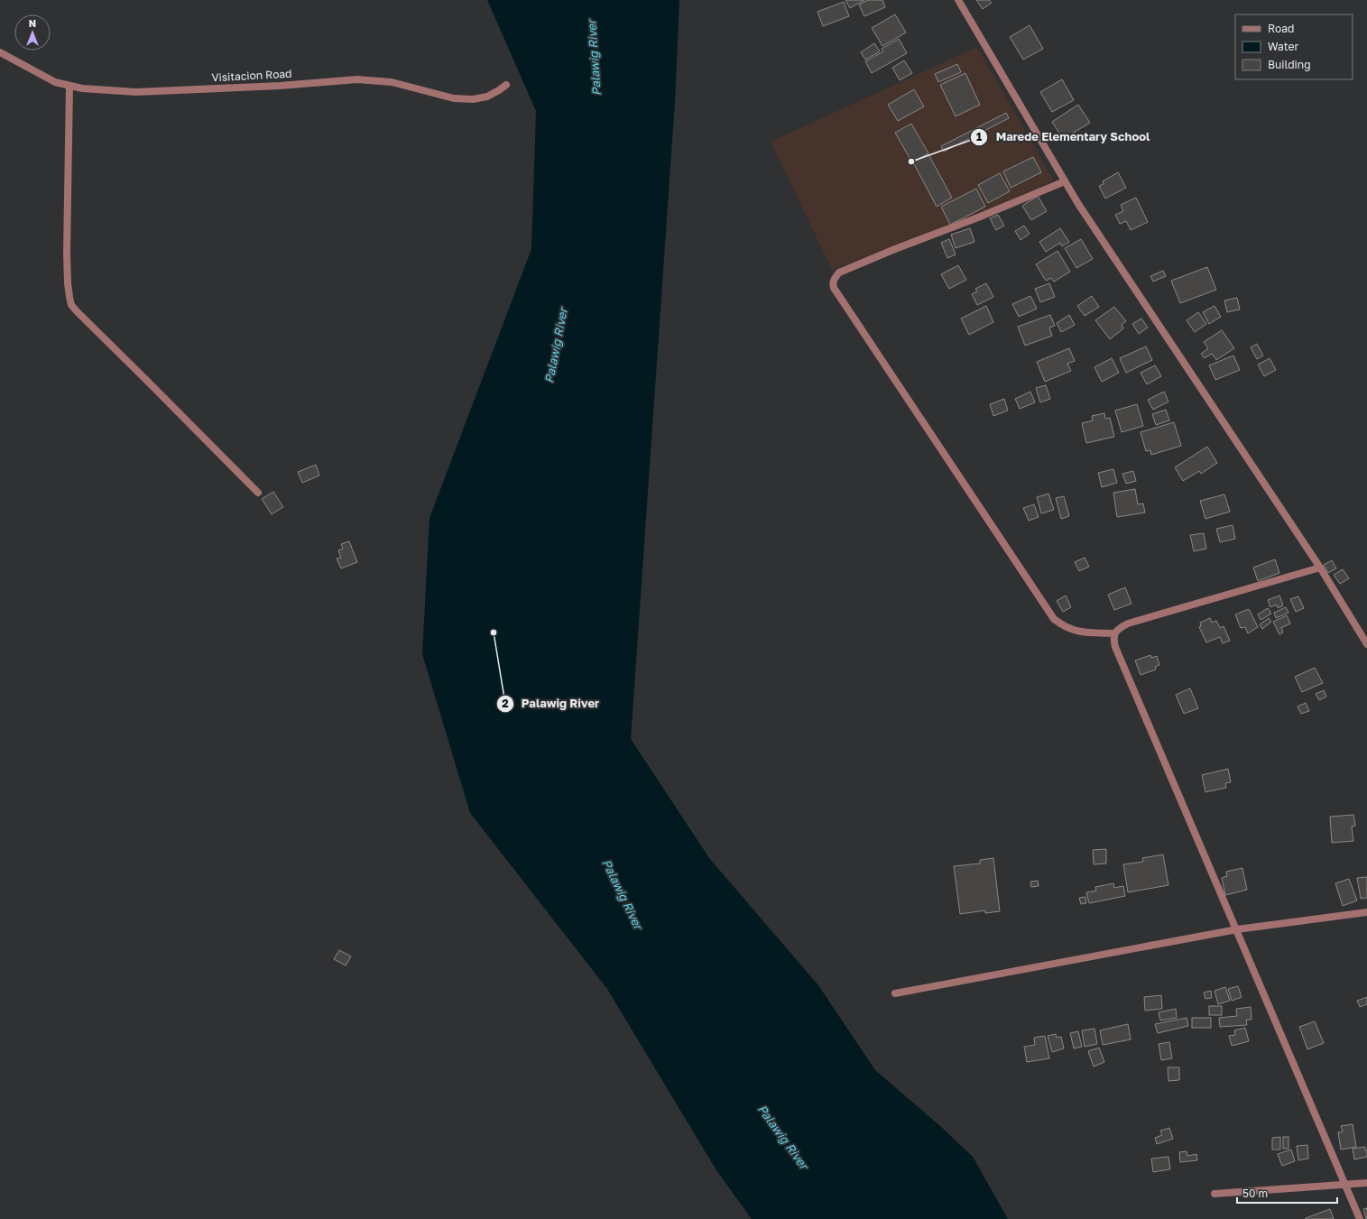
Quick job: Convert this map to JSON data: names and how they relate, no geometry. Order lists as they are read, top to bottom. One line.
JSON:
{"streets":{"street":["Visitacion Road"]},"water":["Palawig River"],"places":["Marede Elementary School","Palawig River"],"legend":["Road","Water","Building"],"scale_bar":"50 m","north":"top"}
